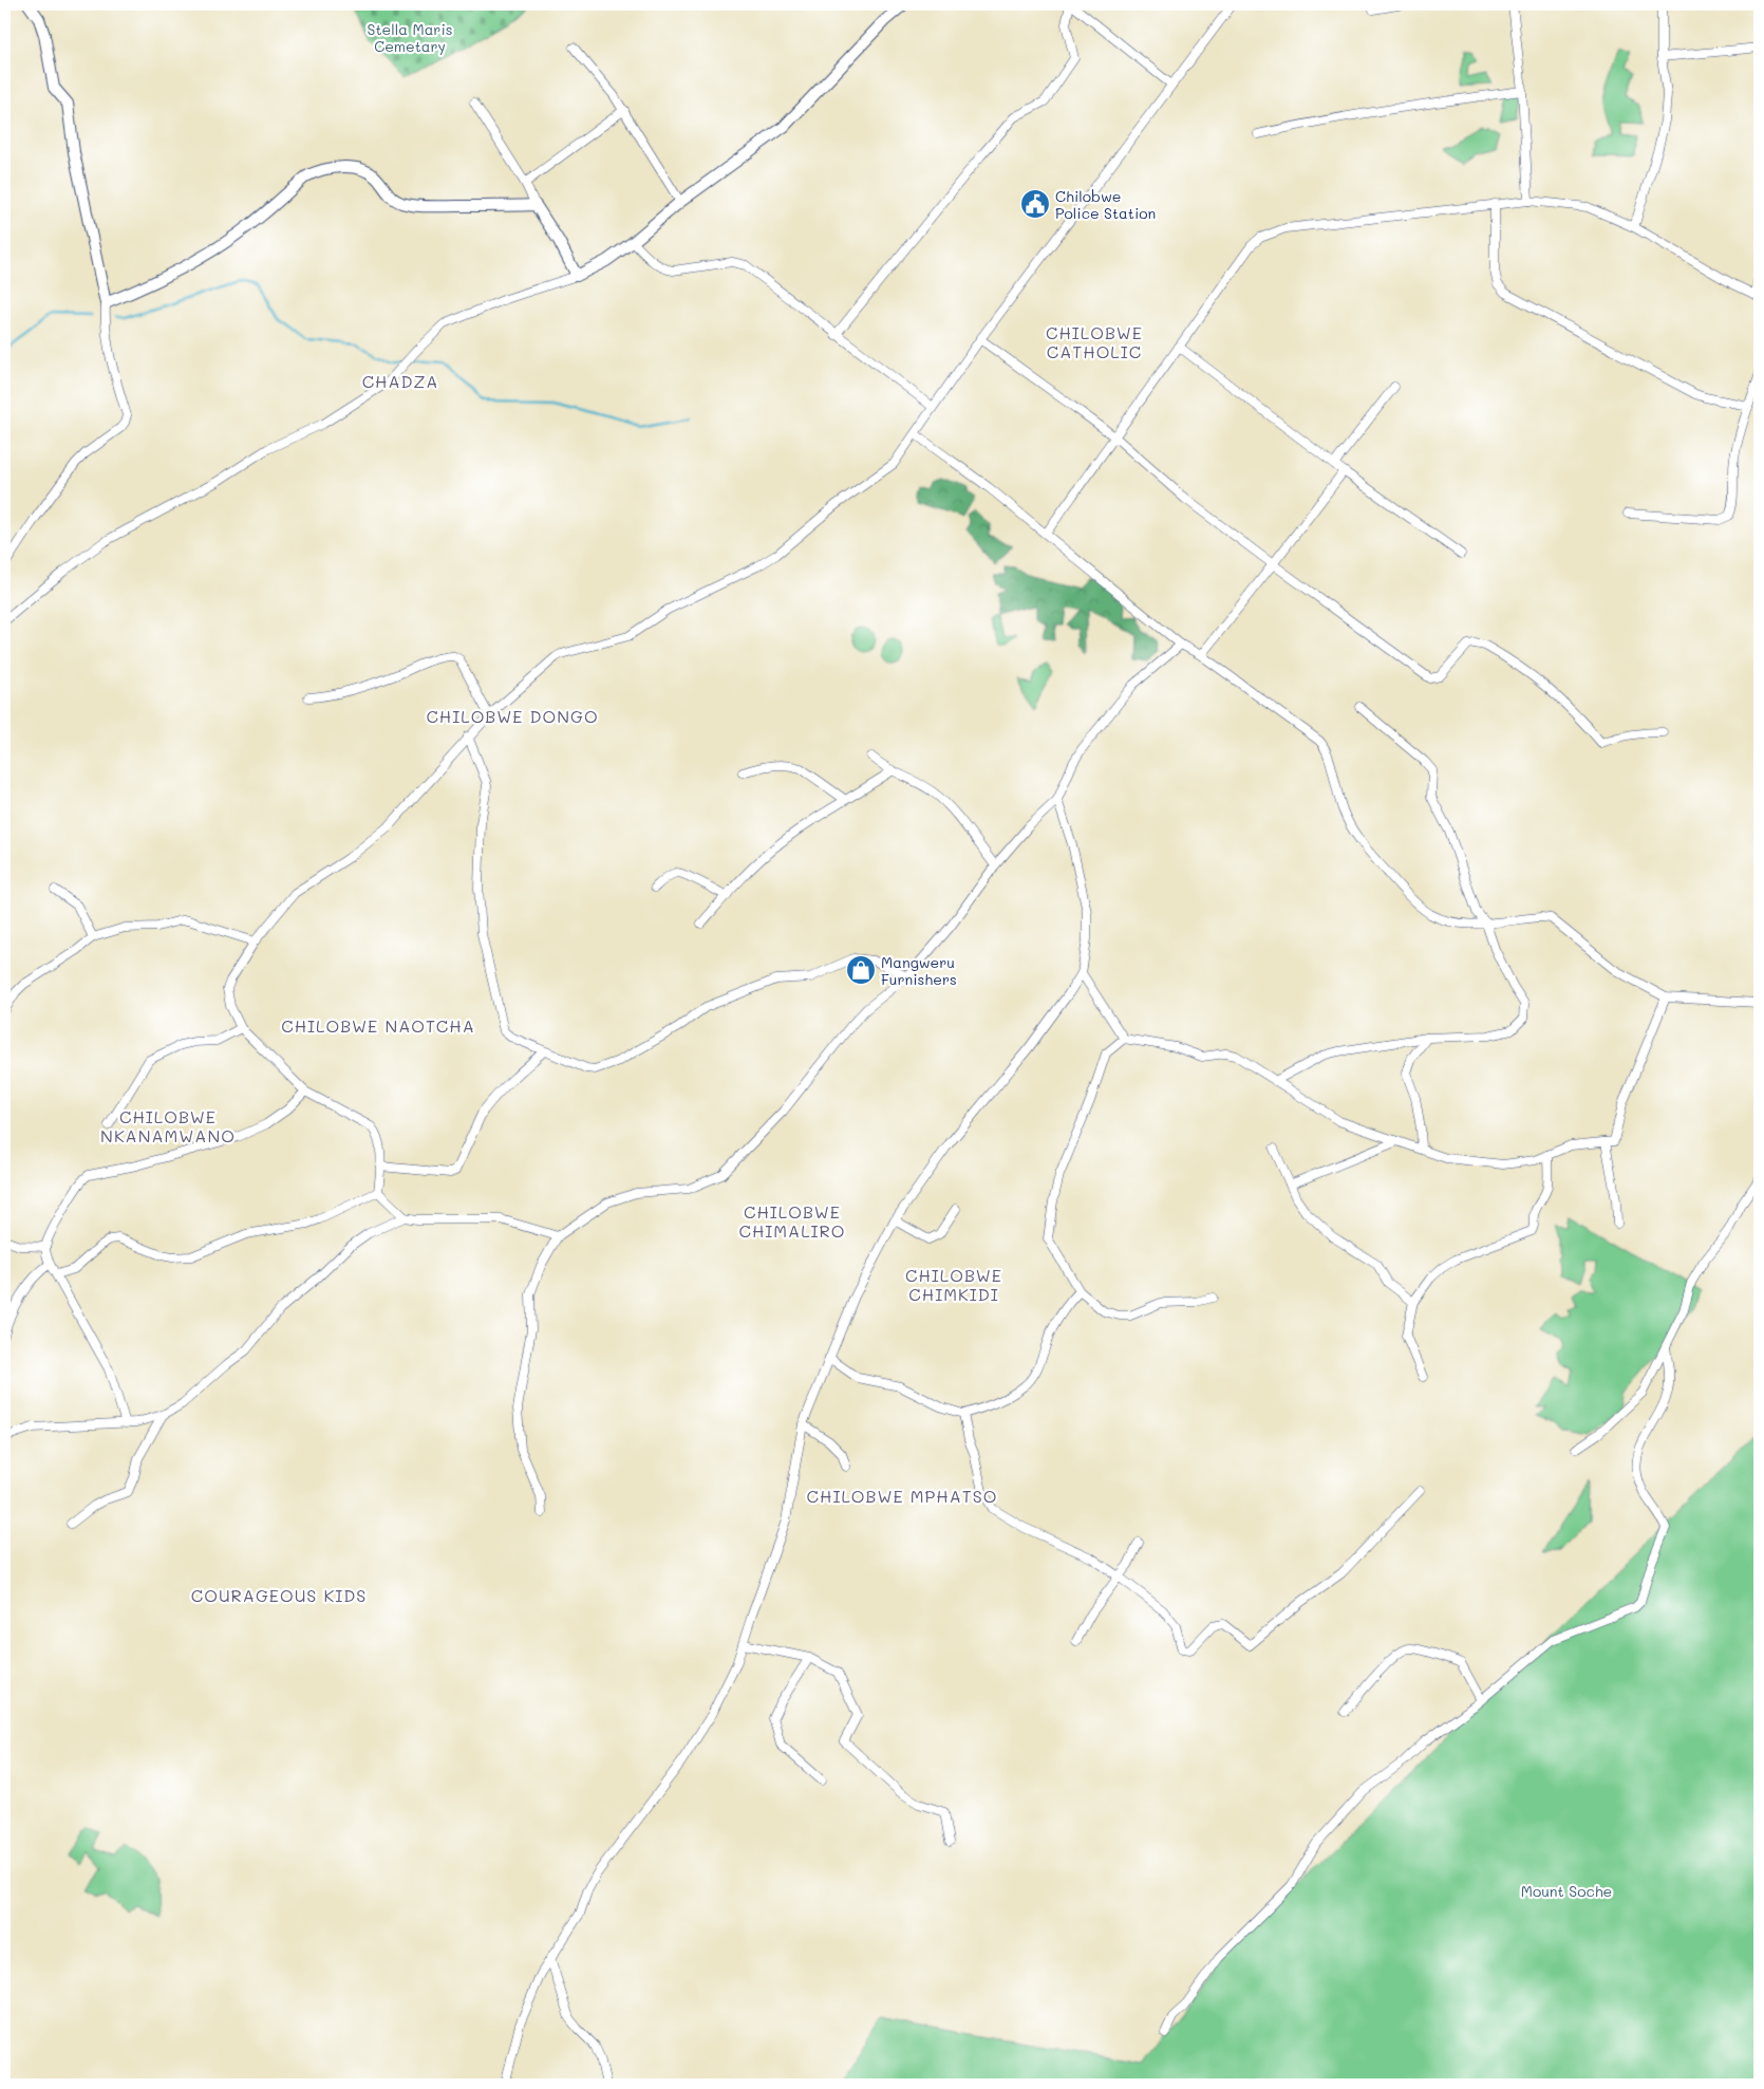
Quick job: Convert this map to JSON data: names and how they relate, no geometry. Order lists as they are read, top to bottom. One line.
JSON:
{"districts":["CHILOBWE CATHOLIC","CHADZA","CHILOBWE DONGO","CHILOBWE NAOTCHA","CHILOBWE NKANAMWANO","CHILOBWE CHIMALIRO","CHILOBWE CHIMKIDI","CHILOBWE MPHATSO","COURAGEOUS KIDS"],"parks":["Stella Maris Cemetary","Mount Soche"],"places":{"public building":["Chilobwe Police Station"],"shop":["Mangweru Furnishers"]}}
